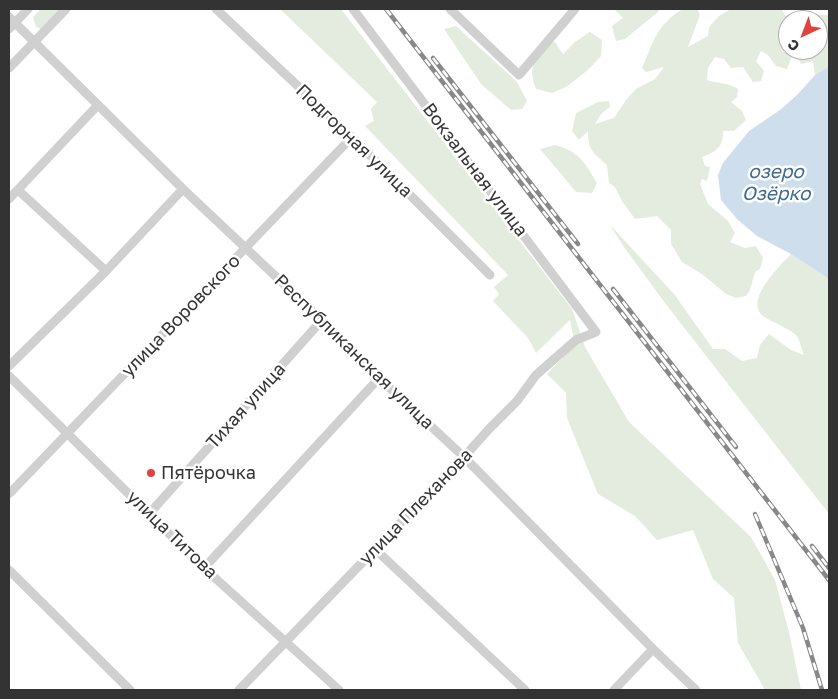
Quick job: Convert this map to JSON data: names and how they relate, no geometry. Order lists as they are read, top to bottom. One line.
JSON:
{"streets":{"street":["Подгорная улица","Вокзальная улица","улица Воровского","Республиканская улица","Тихая улица","улица Плеханова","улица Титова"]},"crossings":[["Подгорная улица","улица Воровского"],["Вокзальная улица","улица Плеханова"],["улица Воровского","Республиканская улица"],["улица Воровского","улица Титова"],["Республиканская улица","Тихая улица"],["Республиканская улица","улица Плеханова"],["Тихая улица","улица Титова"],["улица Плеханова","улица Титова"]],"water":["озеро Озёрко"],"places":["Пятёрочка"],"north":"bottom left"}
